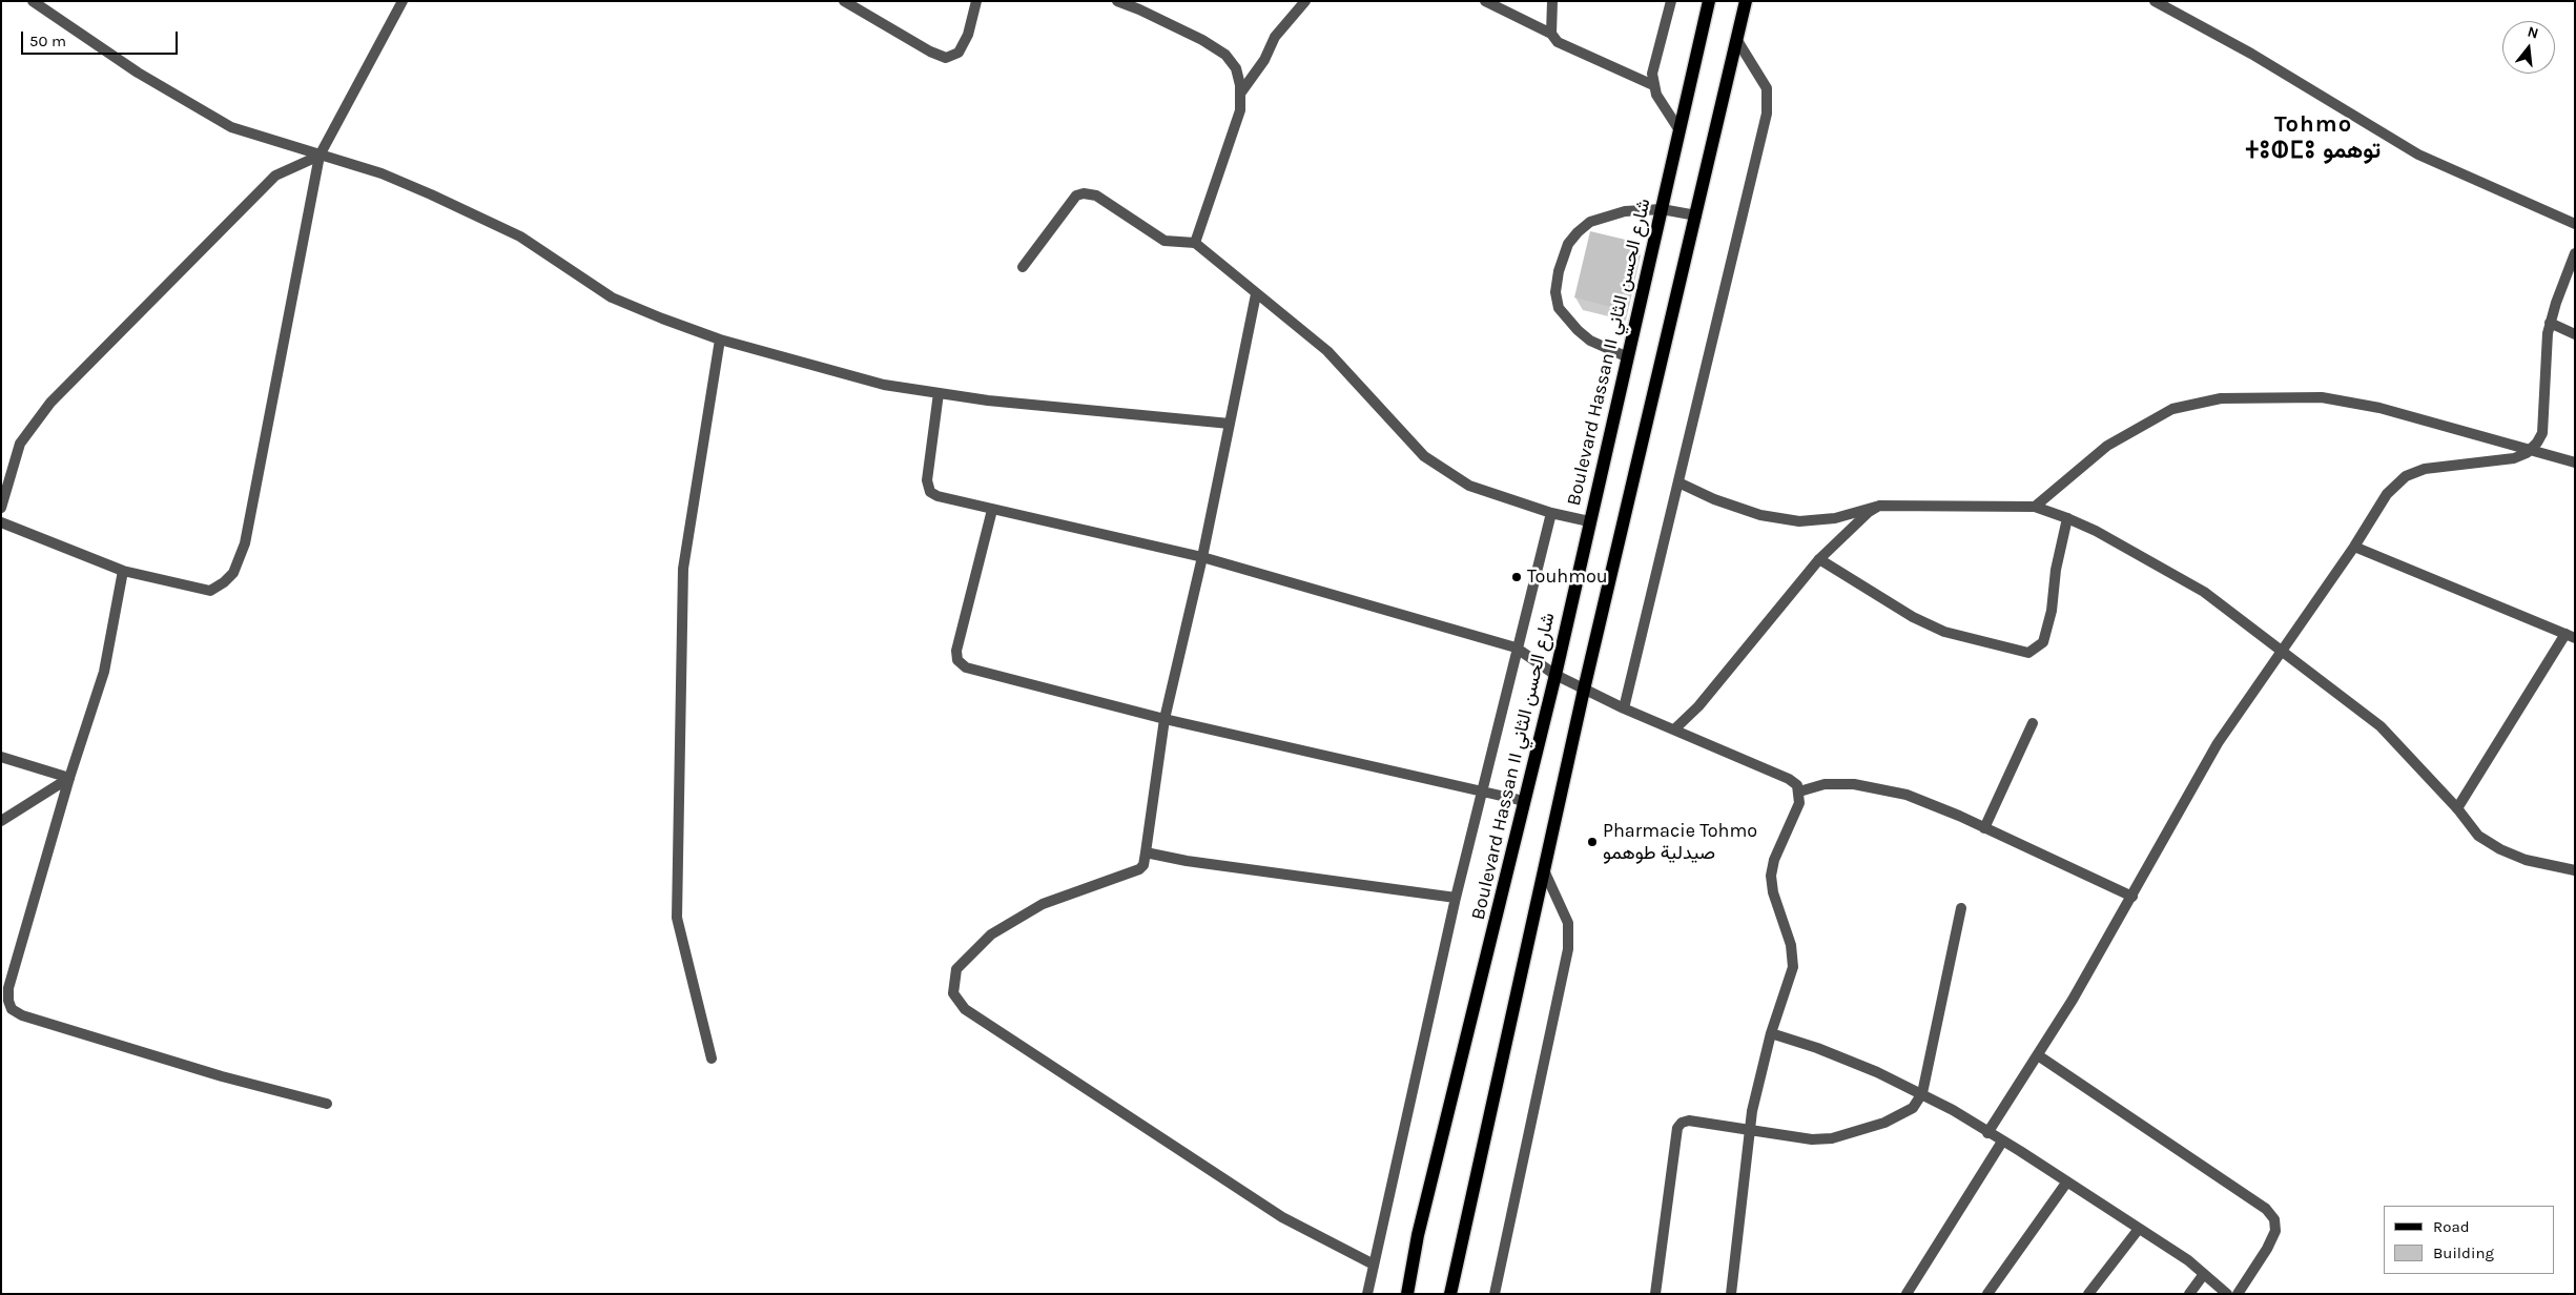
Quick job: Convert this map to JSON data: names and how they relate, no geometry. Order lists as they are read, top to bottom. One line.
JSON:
{"streets":{"main road":["Boulevard Hassan II شارع الحسن الثاني"]},"districts":["Tohmo ⵜⵓⵀⵎⵓ توهمو"],"places":["Touhmou","Pharmacie Tohmo صيدلية طوهمو"],"legend":["Road","Building"],"scale_bar":"50 m","north":"top"}
